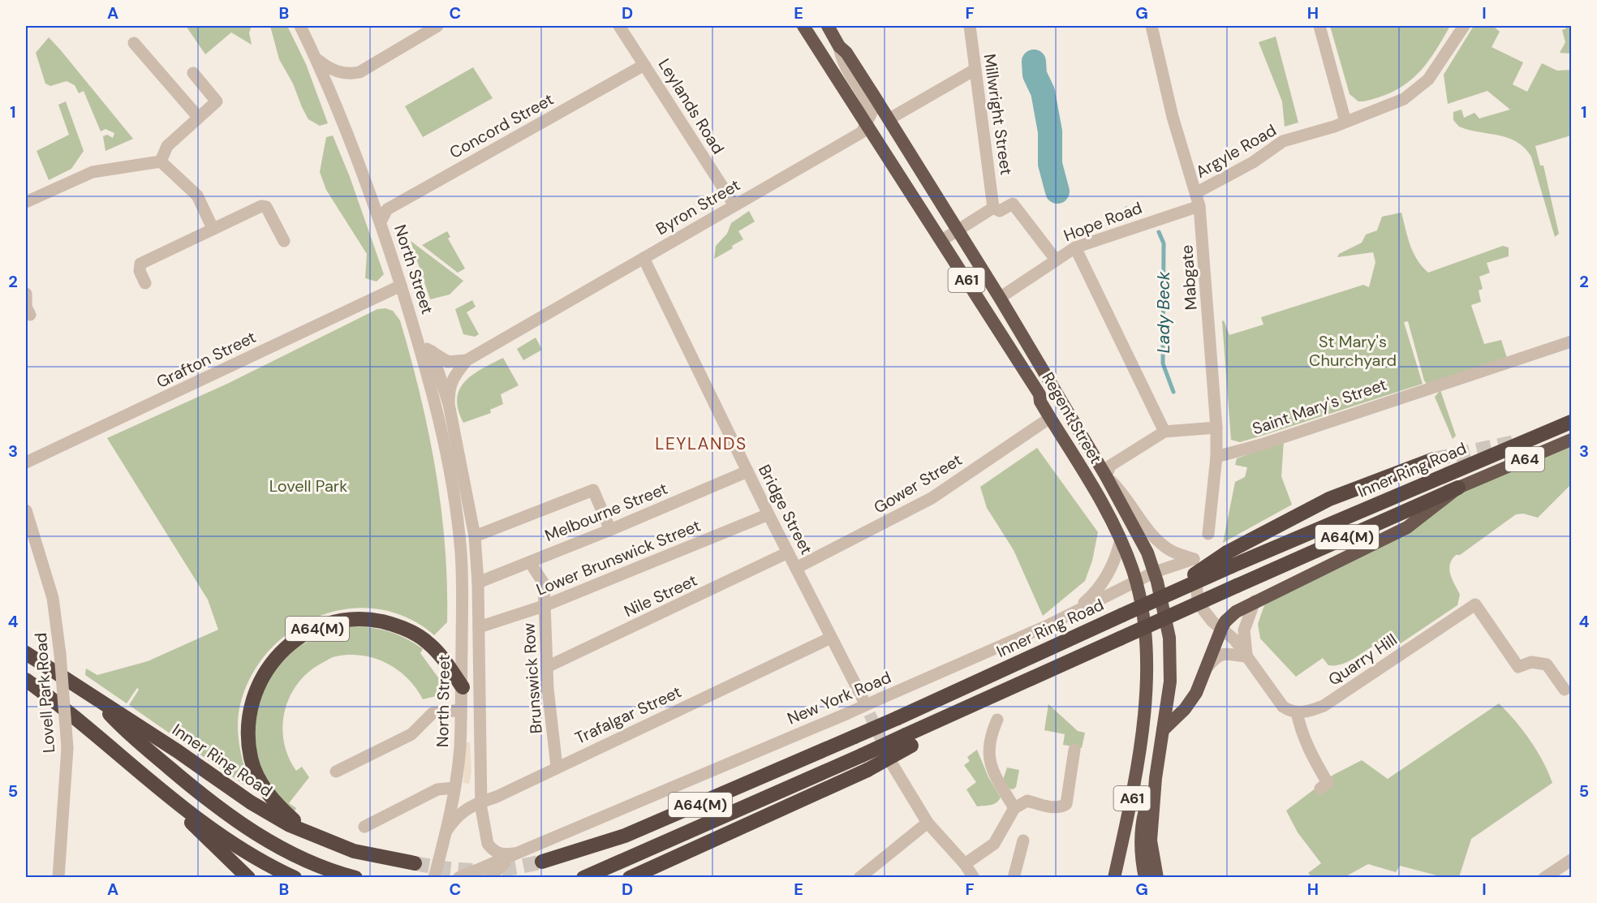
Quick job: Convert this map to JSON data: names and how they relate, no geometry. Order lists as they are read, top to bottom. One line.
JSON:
{"streets":{"highway":["A61","Regent Street","A64","Inner Ring Road","A64(M)"],"street":["Leylands Road","Millwright Street","Concord Street","Argyle Road","Byron Street","Hope Road","North Street","Mabgate","Grafton Street","Saint Mary's Street","Gower Street","Bridge Street","Melbourne Street","Lower Brunswick Street","Nile Street","Quarry Hill","Brunswick Row","Lovell Park Road","New York Road","Trafalgar Street"]},"crossings":[["Leylands Road","Concord Street"],["Leylands Road","Byron Street"],["Concord Street","North Street"],["Argyle Road","Mabgate"],["Byron Street","Regent Street"],["Byron Street","Bridge Street"],["Hope Road","Mabgate"],["Hope Road","Regent Street"],["North Street","Grafton Street"],["North Street","A64(M)"],["North Street","Trafalgar Street"],["Mabgate","Saint Mary's Street"],["Regent Street","Gower Street"],["Regent Street","New York Road"],["A64","A64(M)"],["Inner Ring Road","A64(M)"],["Gower Street","Bridge Street"],["Bridge Street","Melbourne Street"],["Bridge Street","Lower Brunswick Street"],["Bridge Street","Nile Street"],["Bridge Street","Trafalgar Street"],["Melbourne Street","Brunswick Row"],["Lower Brunswick Street","Brunswick Row"],["Nile Street","Brunswick Row"],["Brunswick Row","Trafalgar Street"]],"districts":["LEYLANDS"],"water":["Lady Beck"],"parks":["St Mary's Churchyard","Lovell Park"],"grid":{"columns":["A","B","C","D","E","F","G","H","I"],"rows":["1","2","3","4","5"]}}
